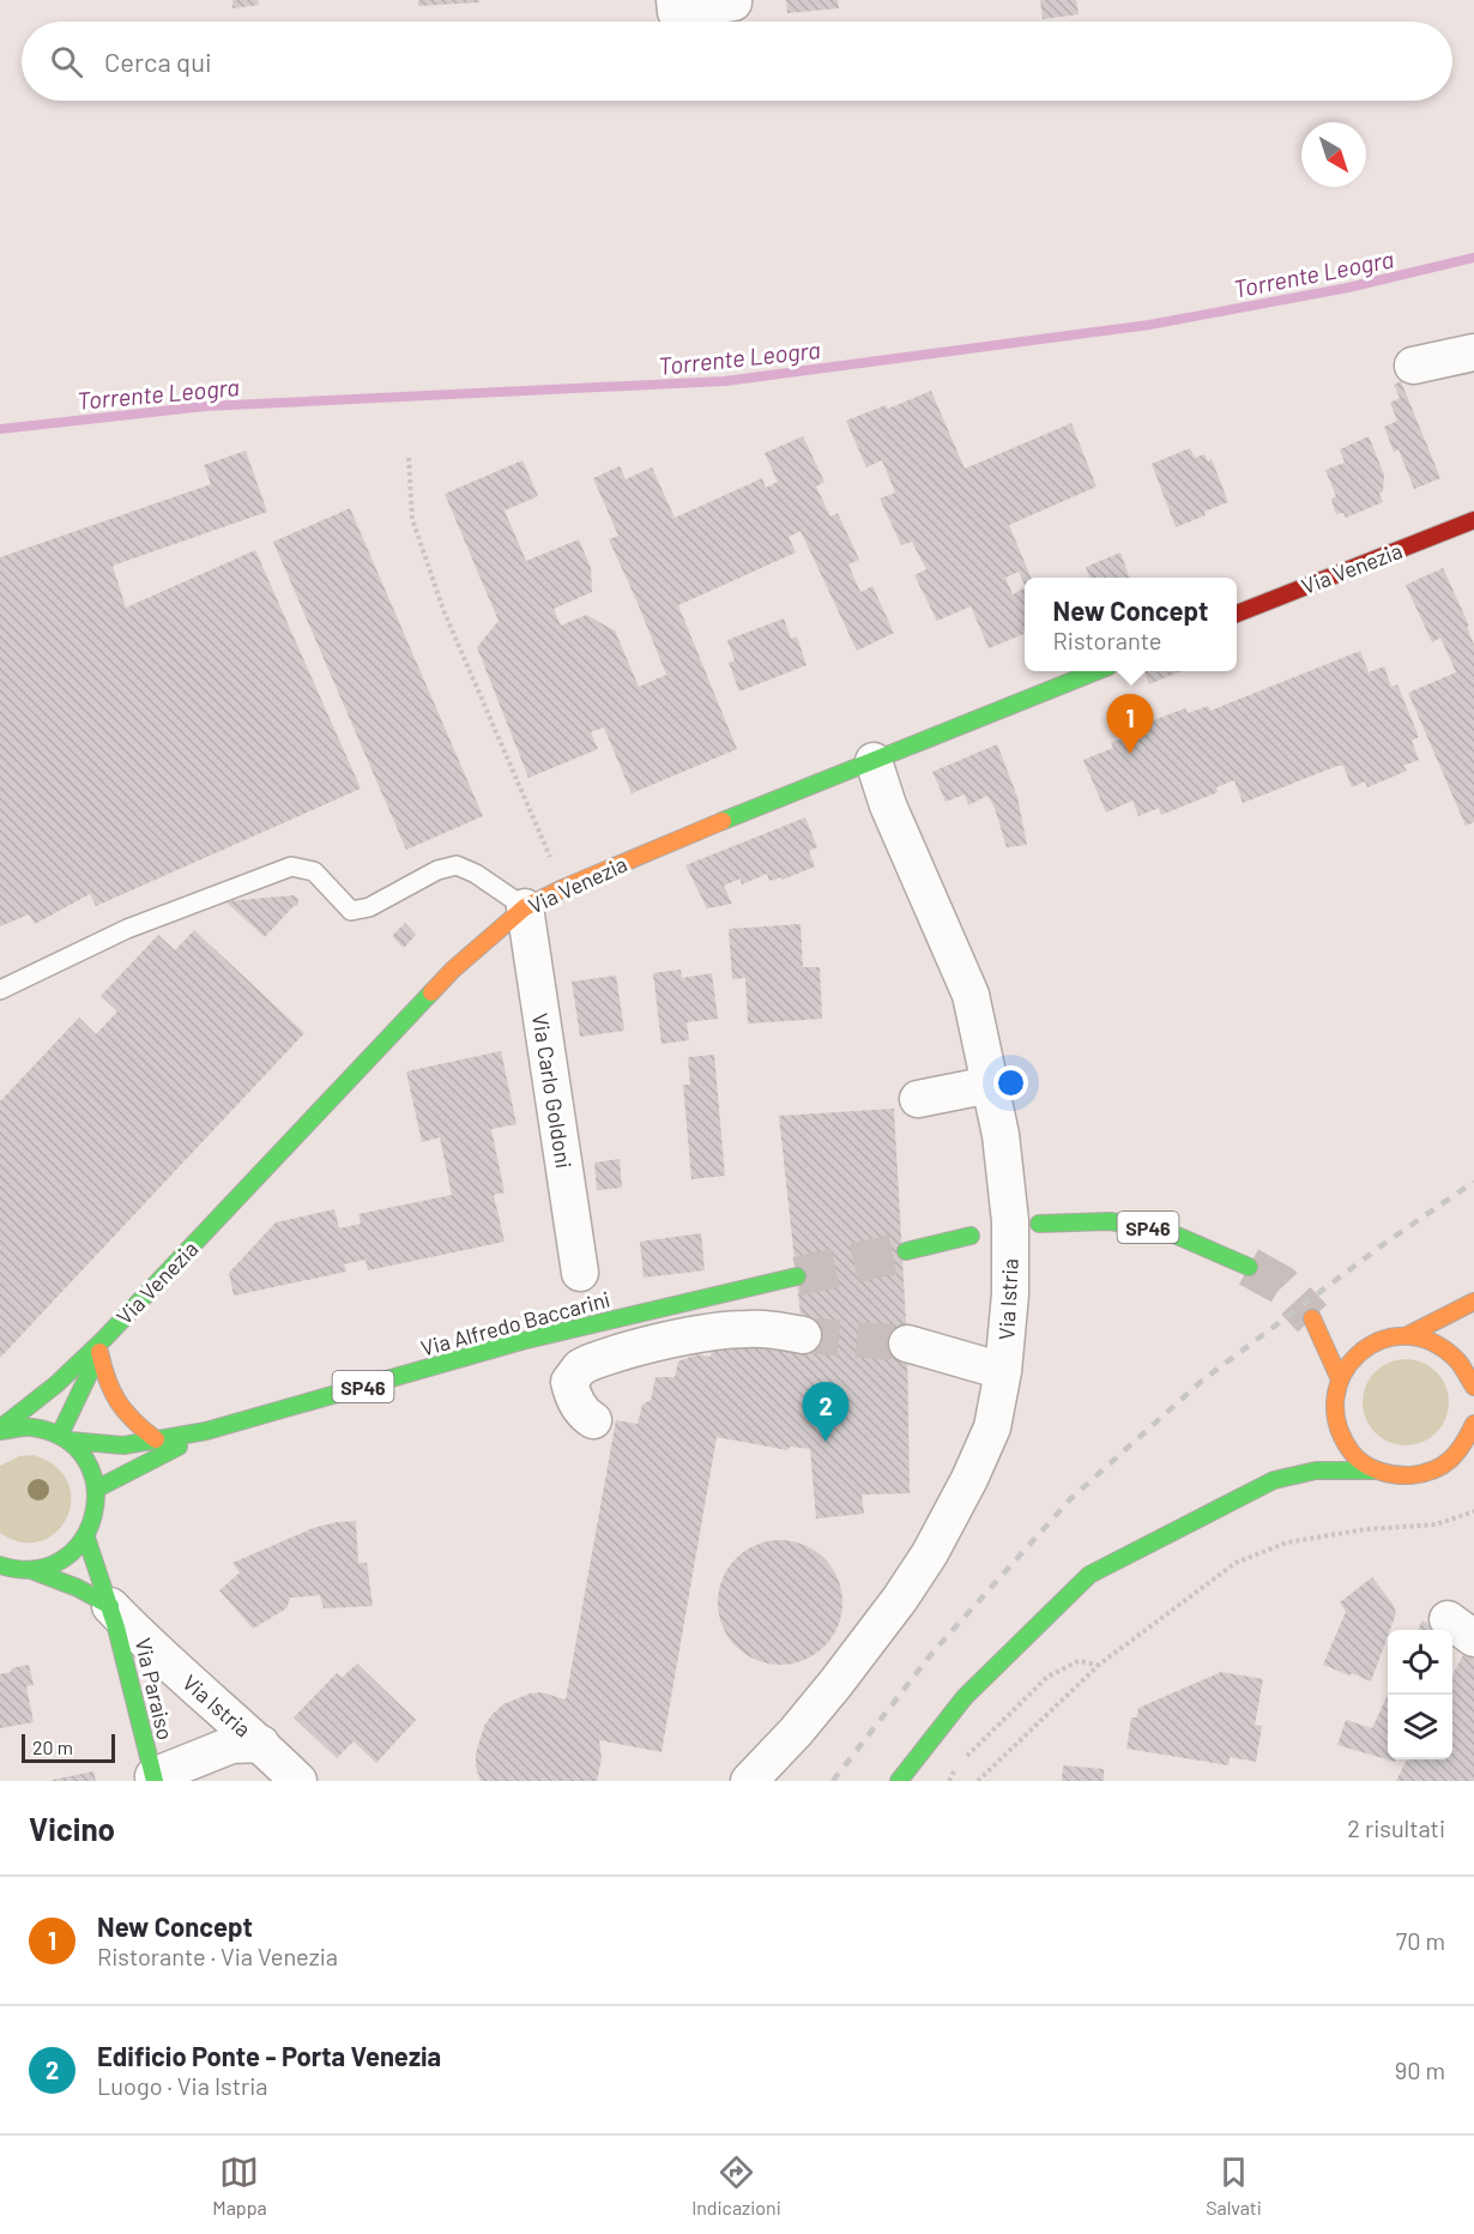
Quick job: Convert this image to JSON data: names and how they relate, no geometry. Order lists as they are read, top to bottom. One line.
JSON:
{"streets":{"main road":["Via Venezia","SP46","Via Alfredo Baccarini","Via Paraiso"],"street":["Via Carlo Goldoni","Via Istria"]},"crossings":[["Via Venezia","Via Carlo Goldoni"],["Via Venezia","SP46"],["Via Venezia","Via Istria"],["Via Venezia","Via Alfredo Baccarini"],["SP46","Via Alfredo Baccarini"],["Via Istria","Via Paraiso"]],"water":["Torrente Leogra"],"scale_bar":"20 m","north":"bottom right","page":{"search":"Cerca qui","popup":["New Concept","Ristorante"],"pins":["1","2"],"scale":"20 m","heading":["Vicino","2 risultati"],"list":[{"mark":"1","name":"New Concept","note":"Ristorante · Via Venezia","value":"70 m"},{"mark":"2","name":"Edificio Ponte - Porta Venezia","note":"Luogo · Via Istria","value":"90 m"}],"nav":["Mappa","Indicazioni","Salvati"]}}
